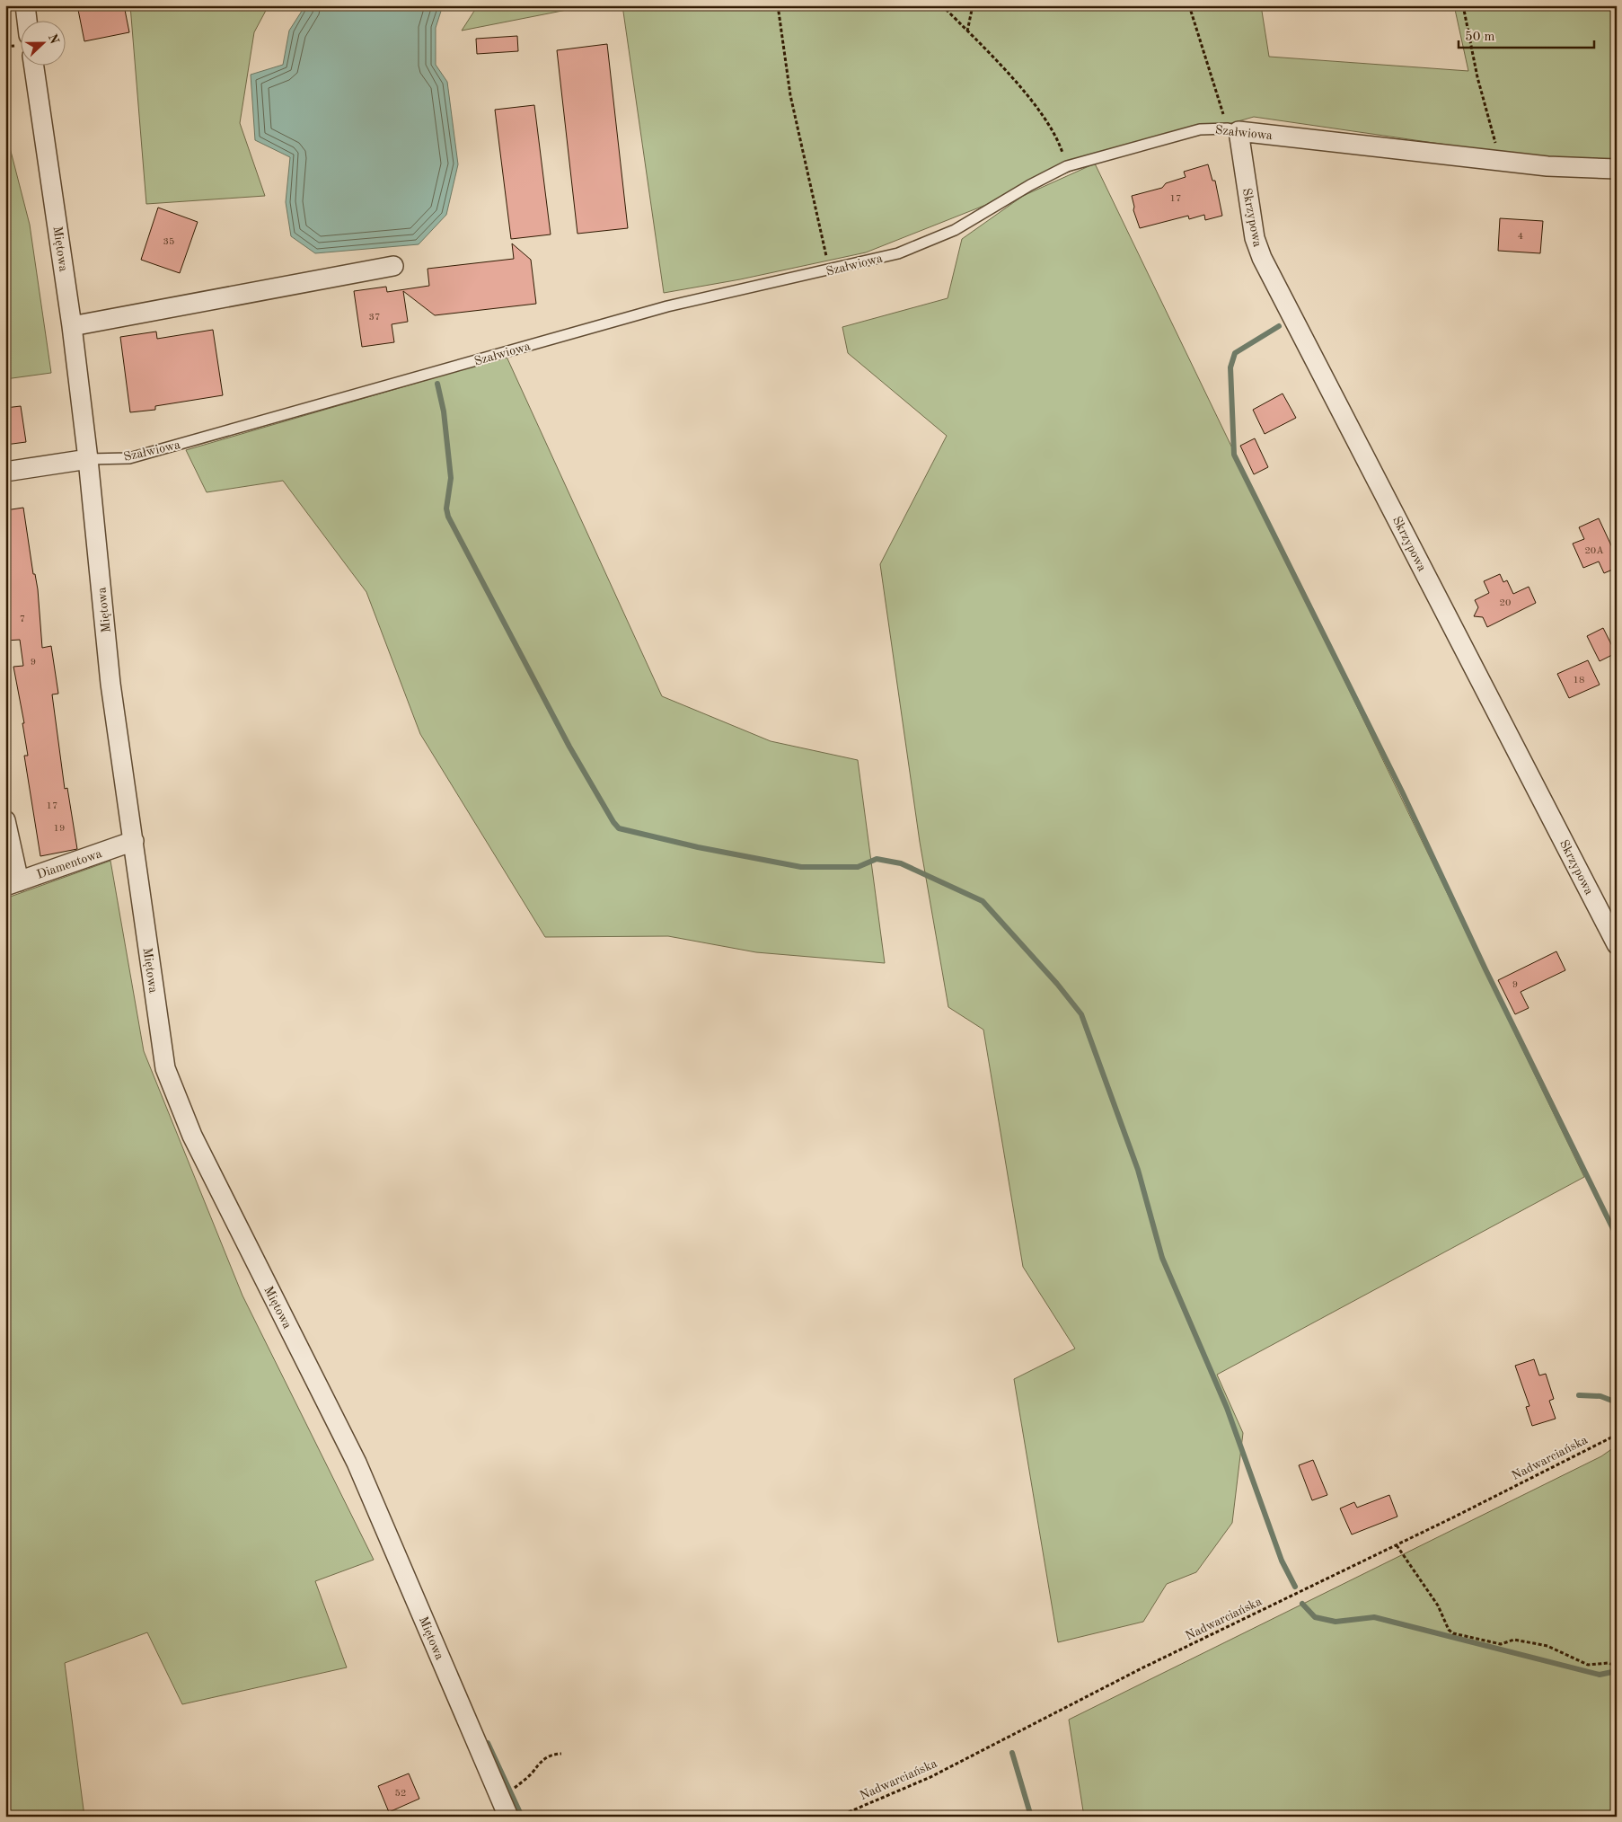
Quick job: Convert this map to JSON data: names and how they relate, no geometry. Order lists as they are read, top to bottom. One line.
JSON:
{"streets":{"street":["Szałwiowa","Skrzypowa","Miętowa","Diamentowa"],"path":["Nadwarciańska"]},"crossings":[["Szałwiowa","Skrzypowa"],["Szałwiowa","Miętowa"],["Miętowa","Diamentowa"]],"house_numbers":["17","4","35","37","20A","20","7","9","18","17","19","9","52"],"scale_bar":"50 m","north":"right"}
